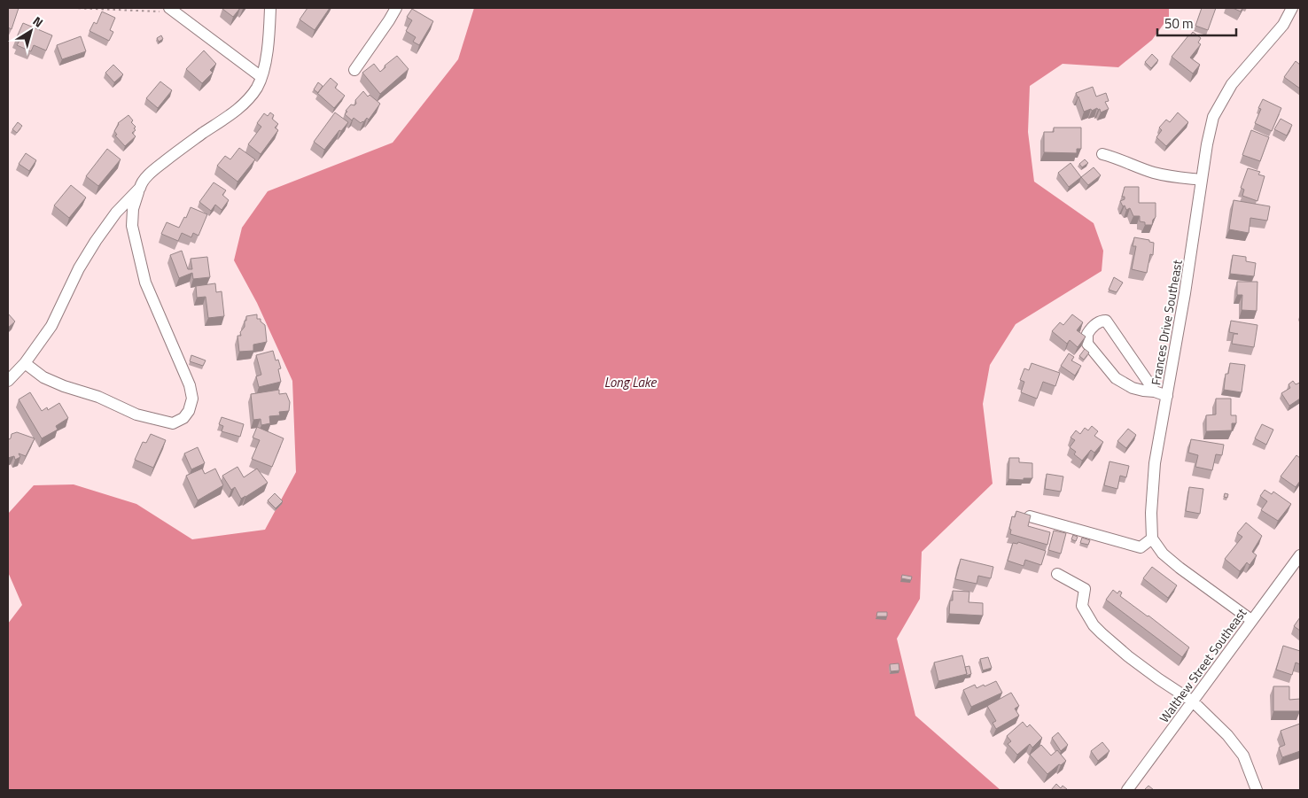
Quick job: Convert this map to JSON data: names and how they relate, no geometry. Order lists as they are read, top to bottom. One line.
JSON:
{"streets":{"street":["Frances Drive Southeast","Walthew Street Southeast"]},"water":["Long Lake"],"scale_bar":"50 m","north":"top right"}
